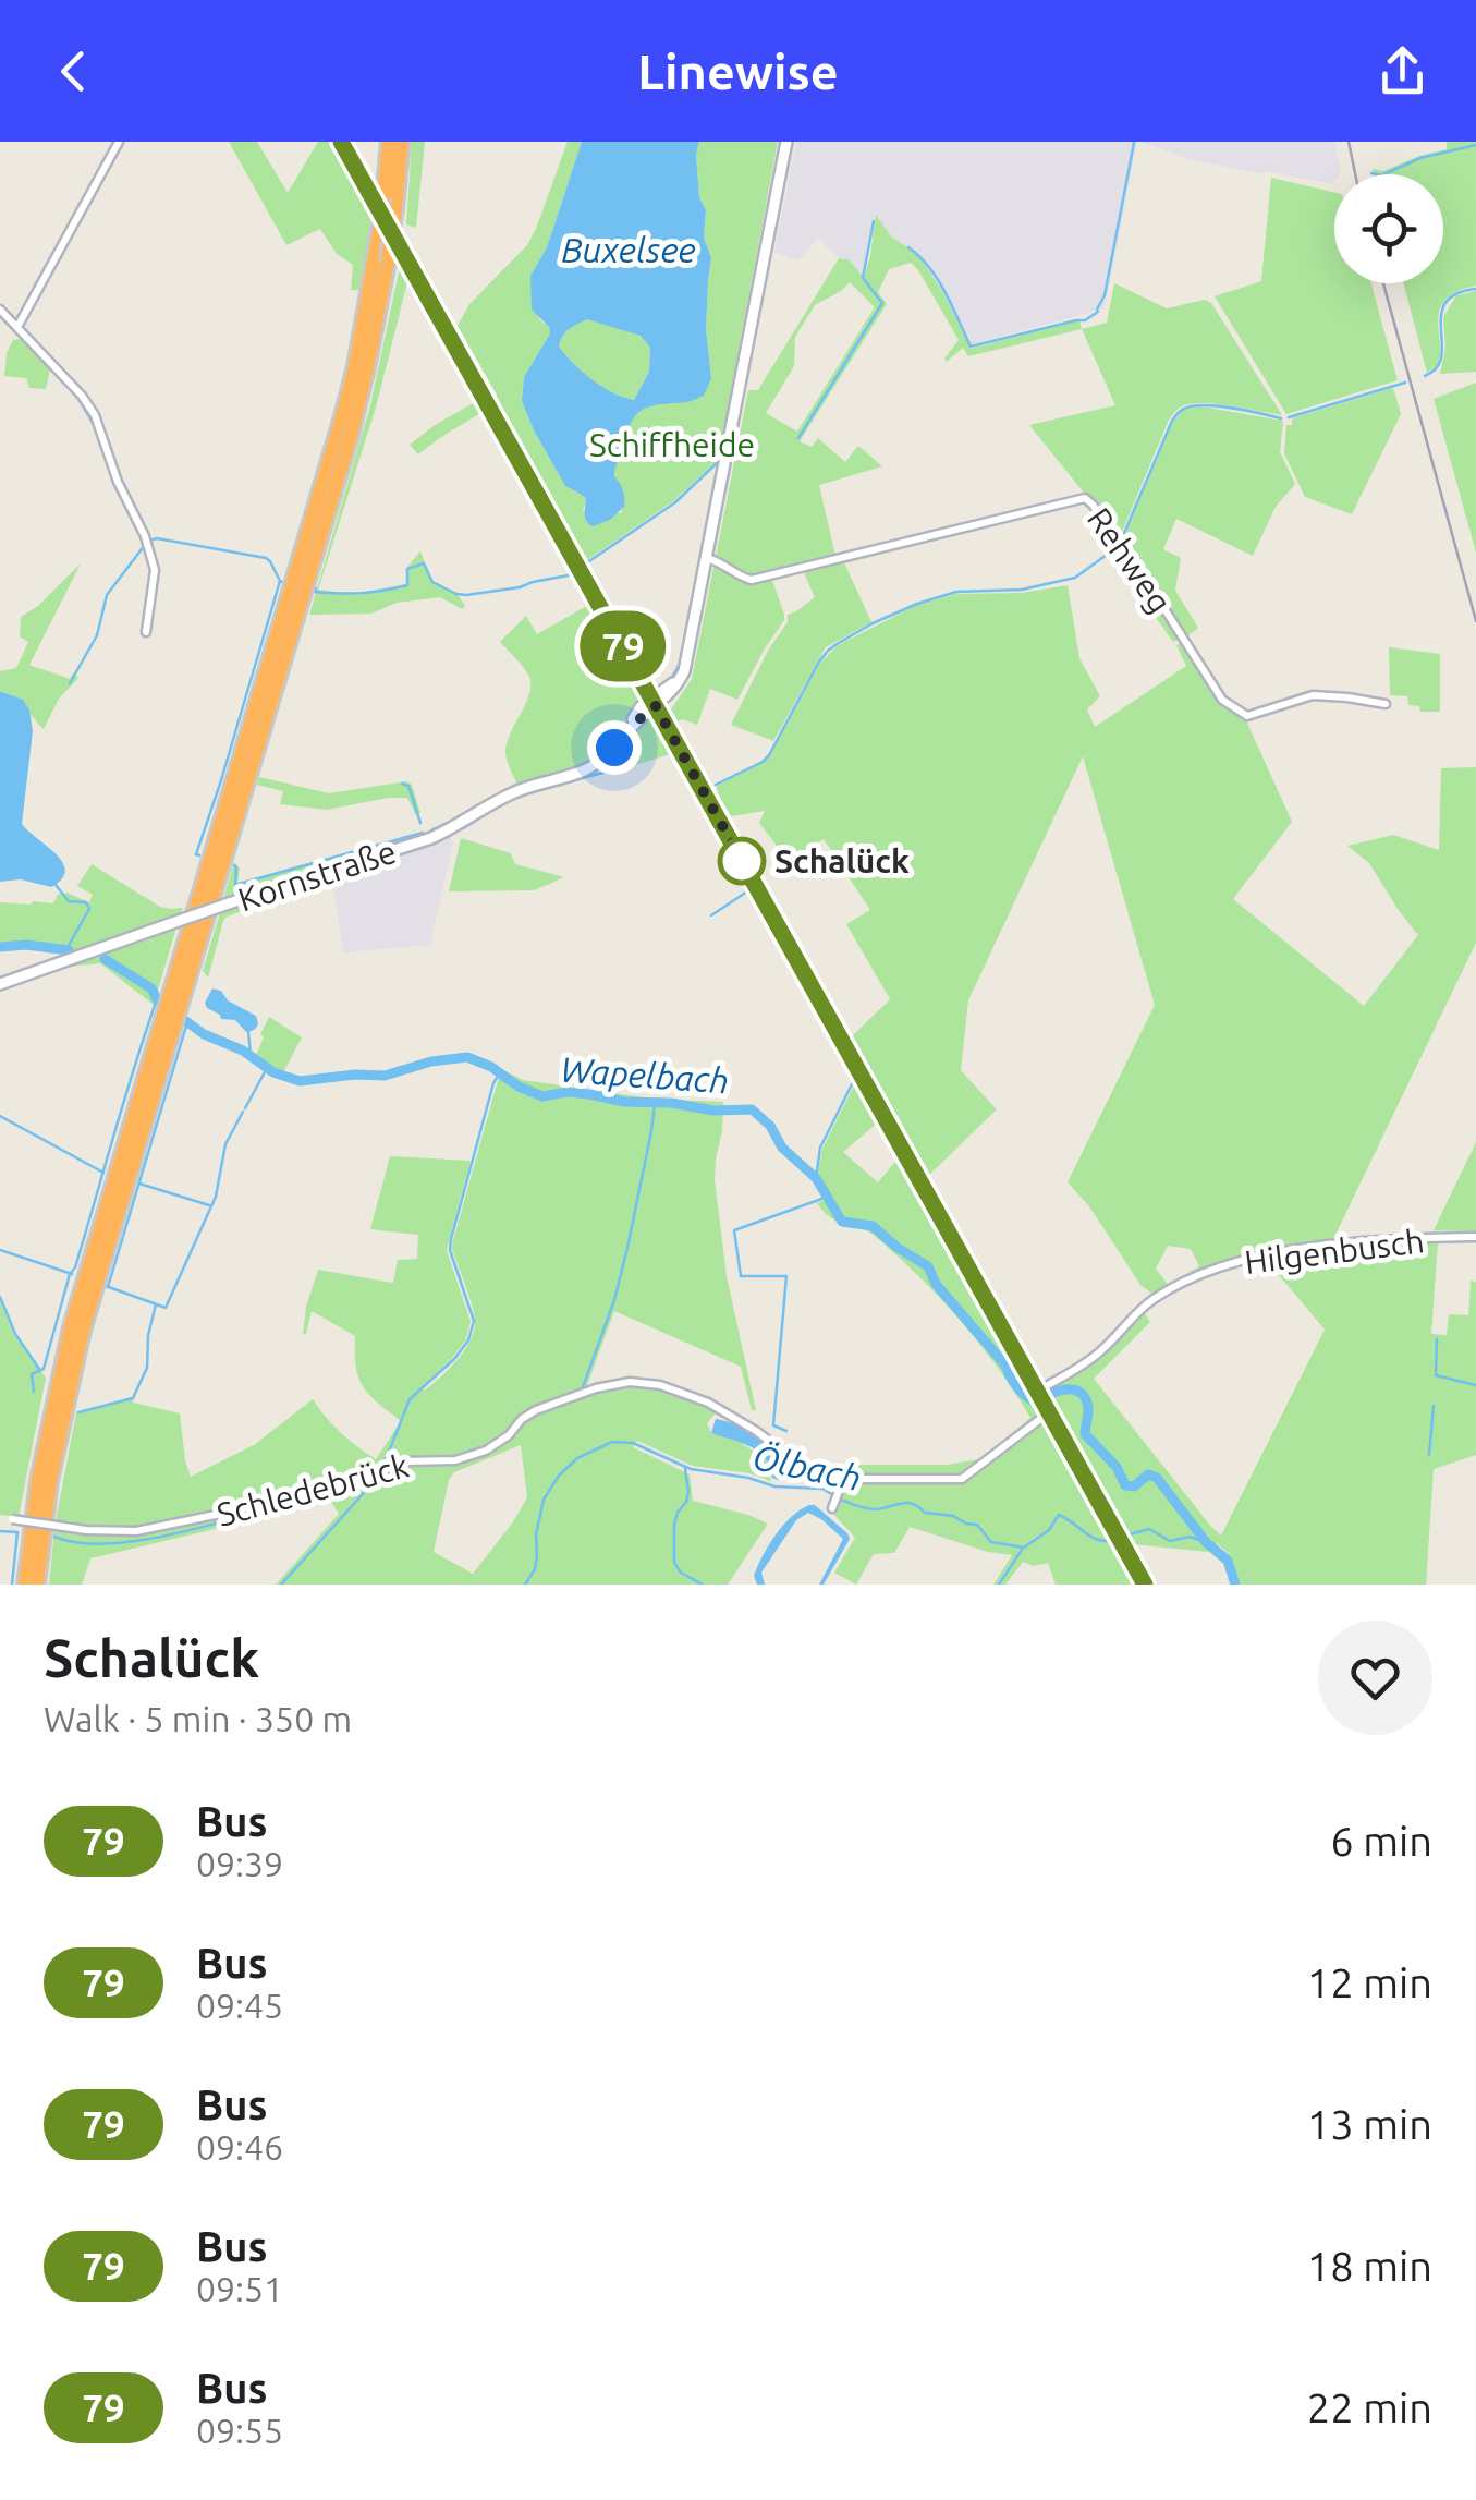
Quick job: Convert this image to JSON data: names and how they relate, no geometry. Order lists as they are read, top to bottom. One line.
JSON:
{"streets":{"street":["Rehweg","Kornstraße","Hilgenbusch","Schledebrück"]},"crossings":[["Rehweg","Kornstraße"],["Hilgenbusch","Schledebrück"]],"water":["Buxelsee","Wapelbach","Ölbach"],"parks":["Schiffheide"],"places":["Schalück"],"lines":["bus line 79"],"page":{"header":"Linewise","on_map":"79","heading":["Schalück","Walk · 5 min · 350 m"],"list":[{"mark":"79","name":"Bus","note":"09:39","value":"6 min"},{"mark":"79","name":"Bus","note":"09:45","value":"12 min"},{"mark":"79","name":"Bus","note":"09:46","value":"13 min"},{"mark":"79","name":"Bus","note":"09:51","value":"18 min"},{"mark":"79","name":"Bus","note":"09:55","value":"22 min"}]}}
